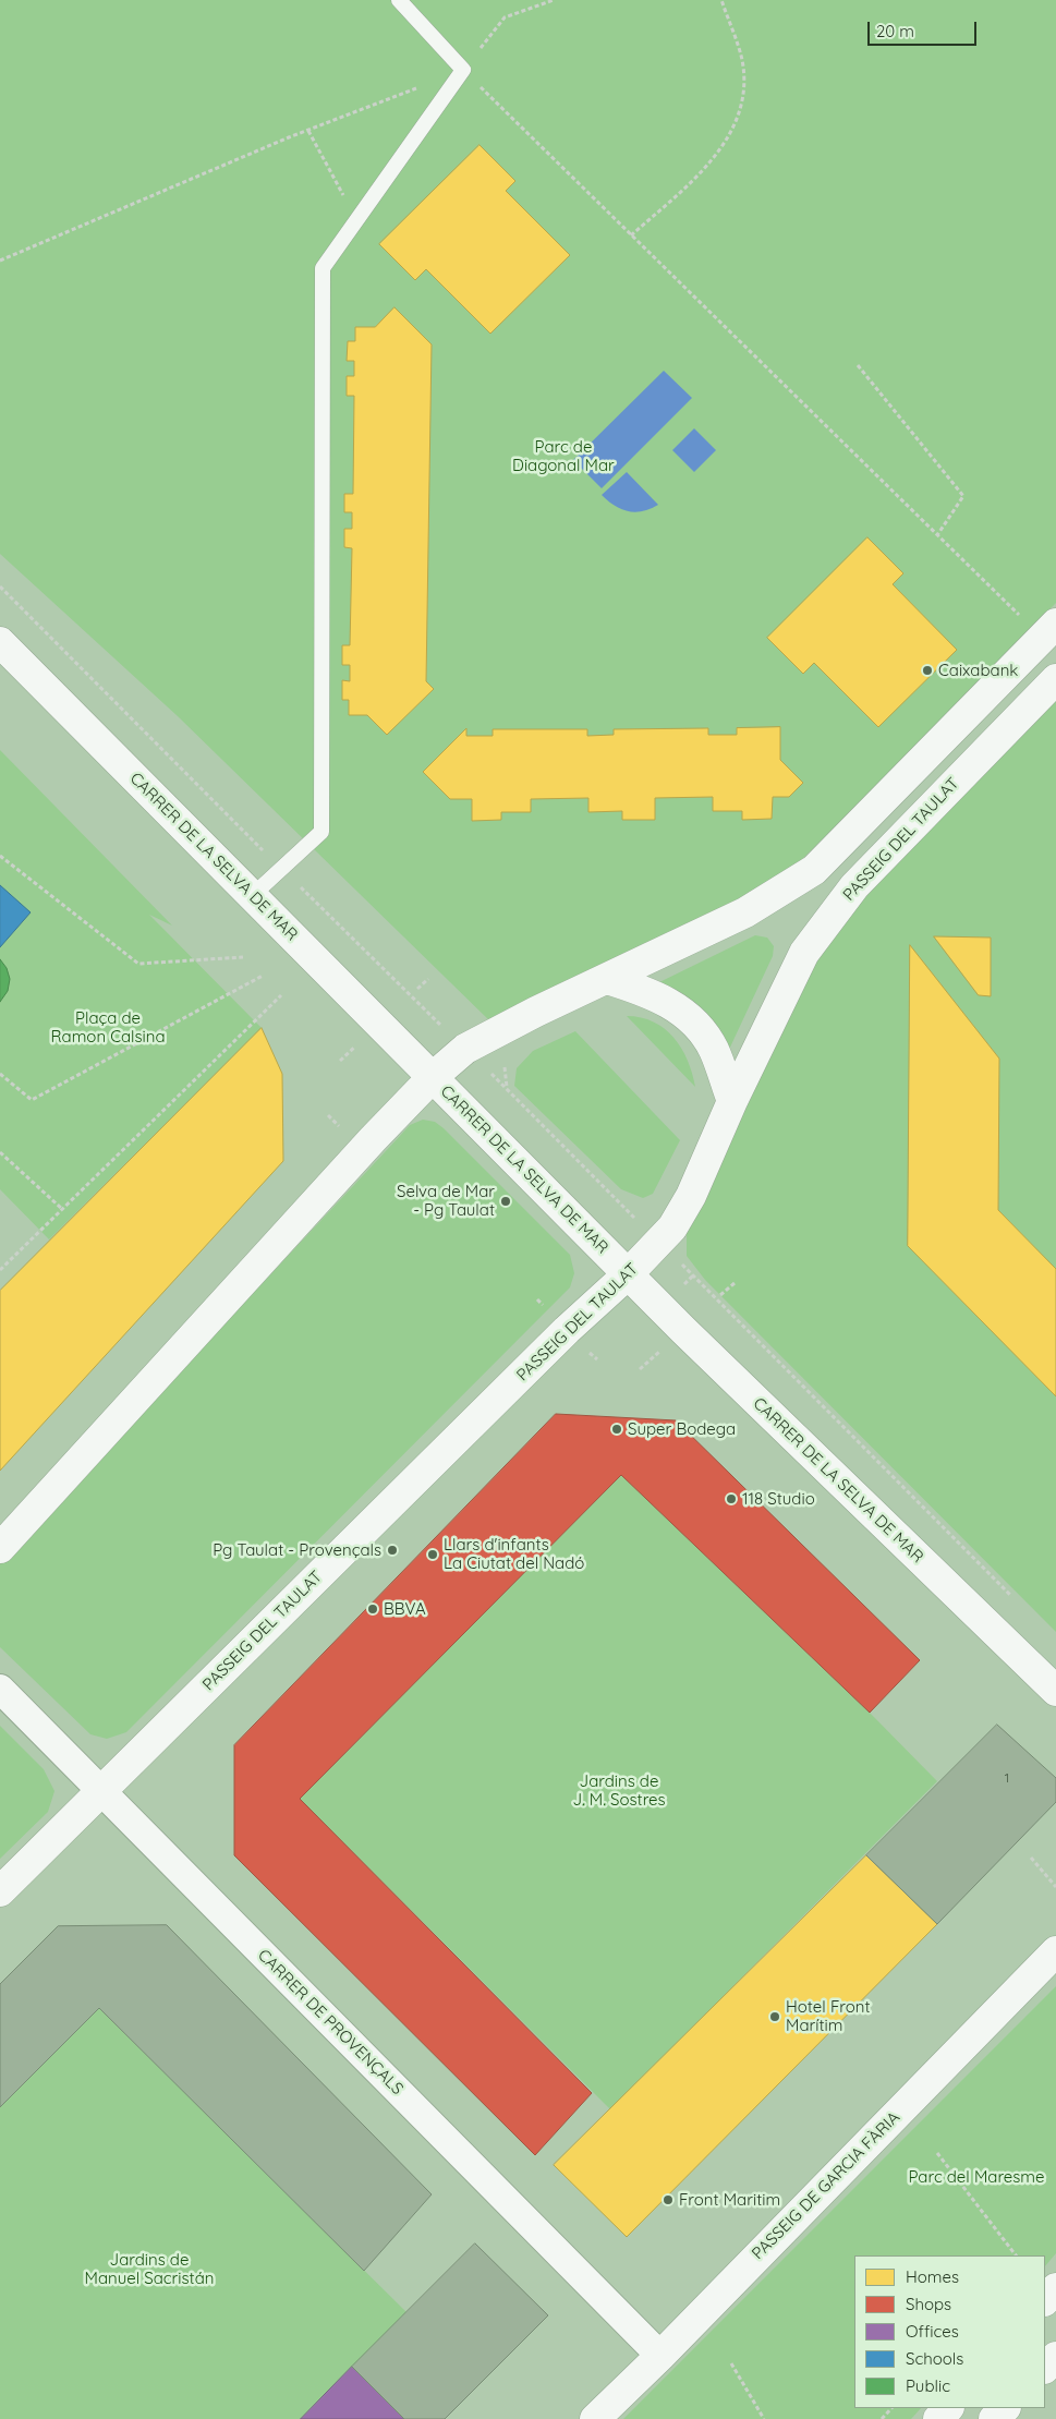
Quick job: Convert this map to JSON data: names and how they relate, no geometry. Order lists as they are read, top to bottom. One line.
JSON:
{"streets":{"main road":["PASSEIG DEL TAULAT","CARRER DE LA SELVA DE MAR","PASSEIG DE GARCIA FÀRIA"],"street":["CARRER DE PROVENÇALS"]},"crossings":[["PASSEIG DEL TAULAT","CARRER DE LA SELVA DE MAR"],["PASSEIG DEL TAULAT","CARRER DE PROVENÇALS"],["CARRER DE PROVENÇALS","PASSEIG DE GARCIA FÀRIA"]],"parks":["Parc de Diagonal Mar","Plaça de Ramon Calsina","Jardins de J. M. Sostres","Parc del Maresme","Jardins de Manuel Sacristán"],"places":["Caixabank","Selva de Mar - Pg Taulat","Super Bodega","118 Studio","Pg Taulat - Provençals","Llars d'infants La Ciutat del Nadó","BBVA","Hotel Front Marítim","Front Maritim"],"house_numbers":["1"],"legend":["Homes","Shops","Offices","Schools","Public"],"scale_bar":"20 m"}
